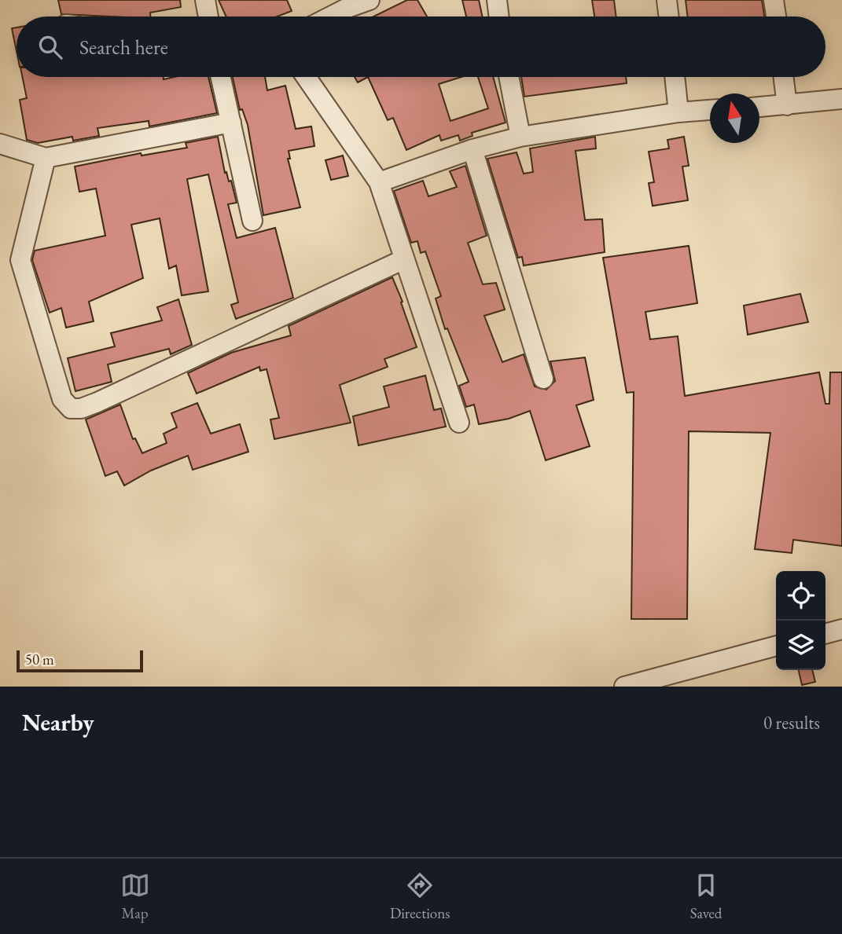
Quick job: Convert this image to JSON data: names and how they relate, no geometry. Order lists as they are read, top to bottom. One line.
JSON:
{"scale_bar":"50 m","north":"top","page":{"search":"Search here","scale":"50 m","heading":["Nearby","0 results"],"nav":["Map","Directions","Saved"]}}
